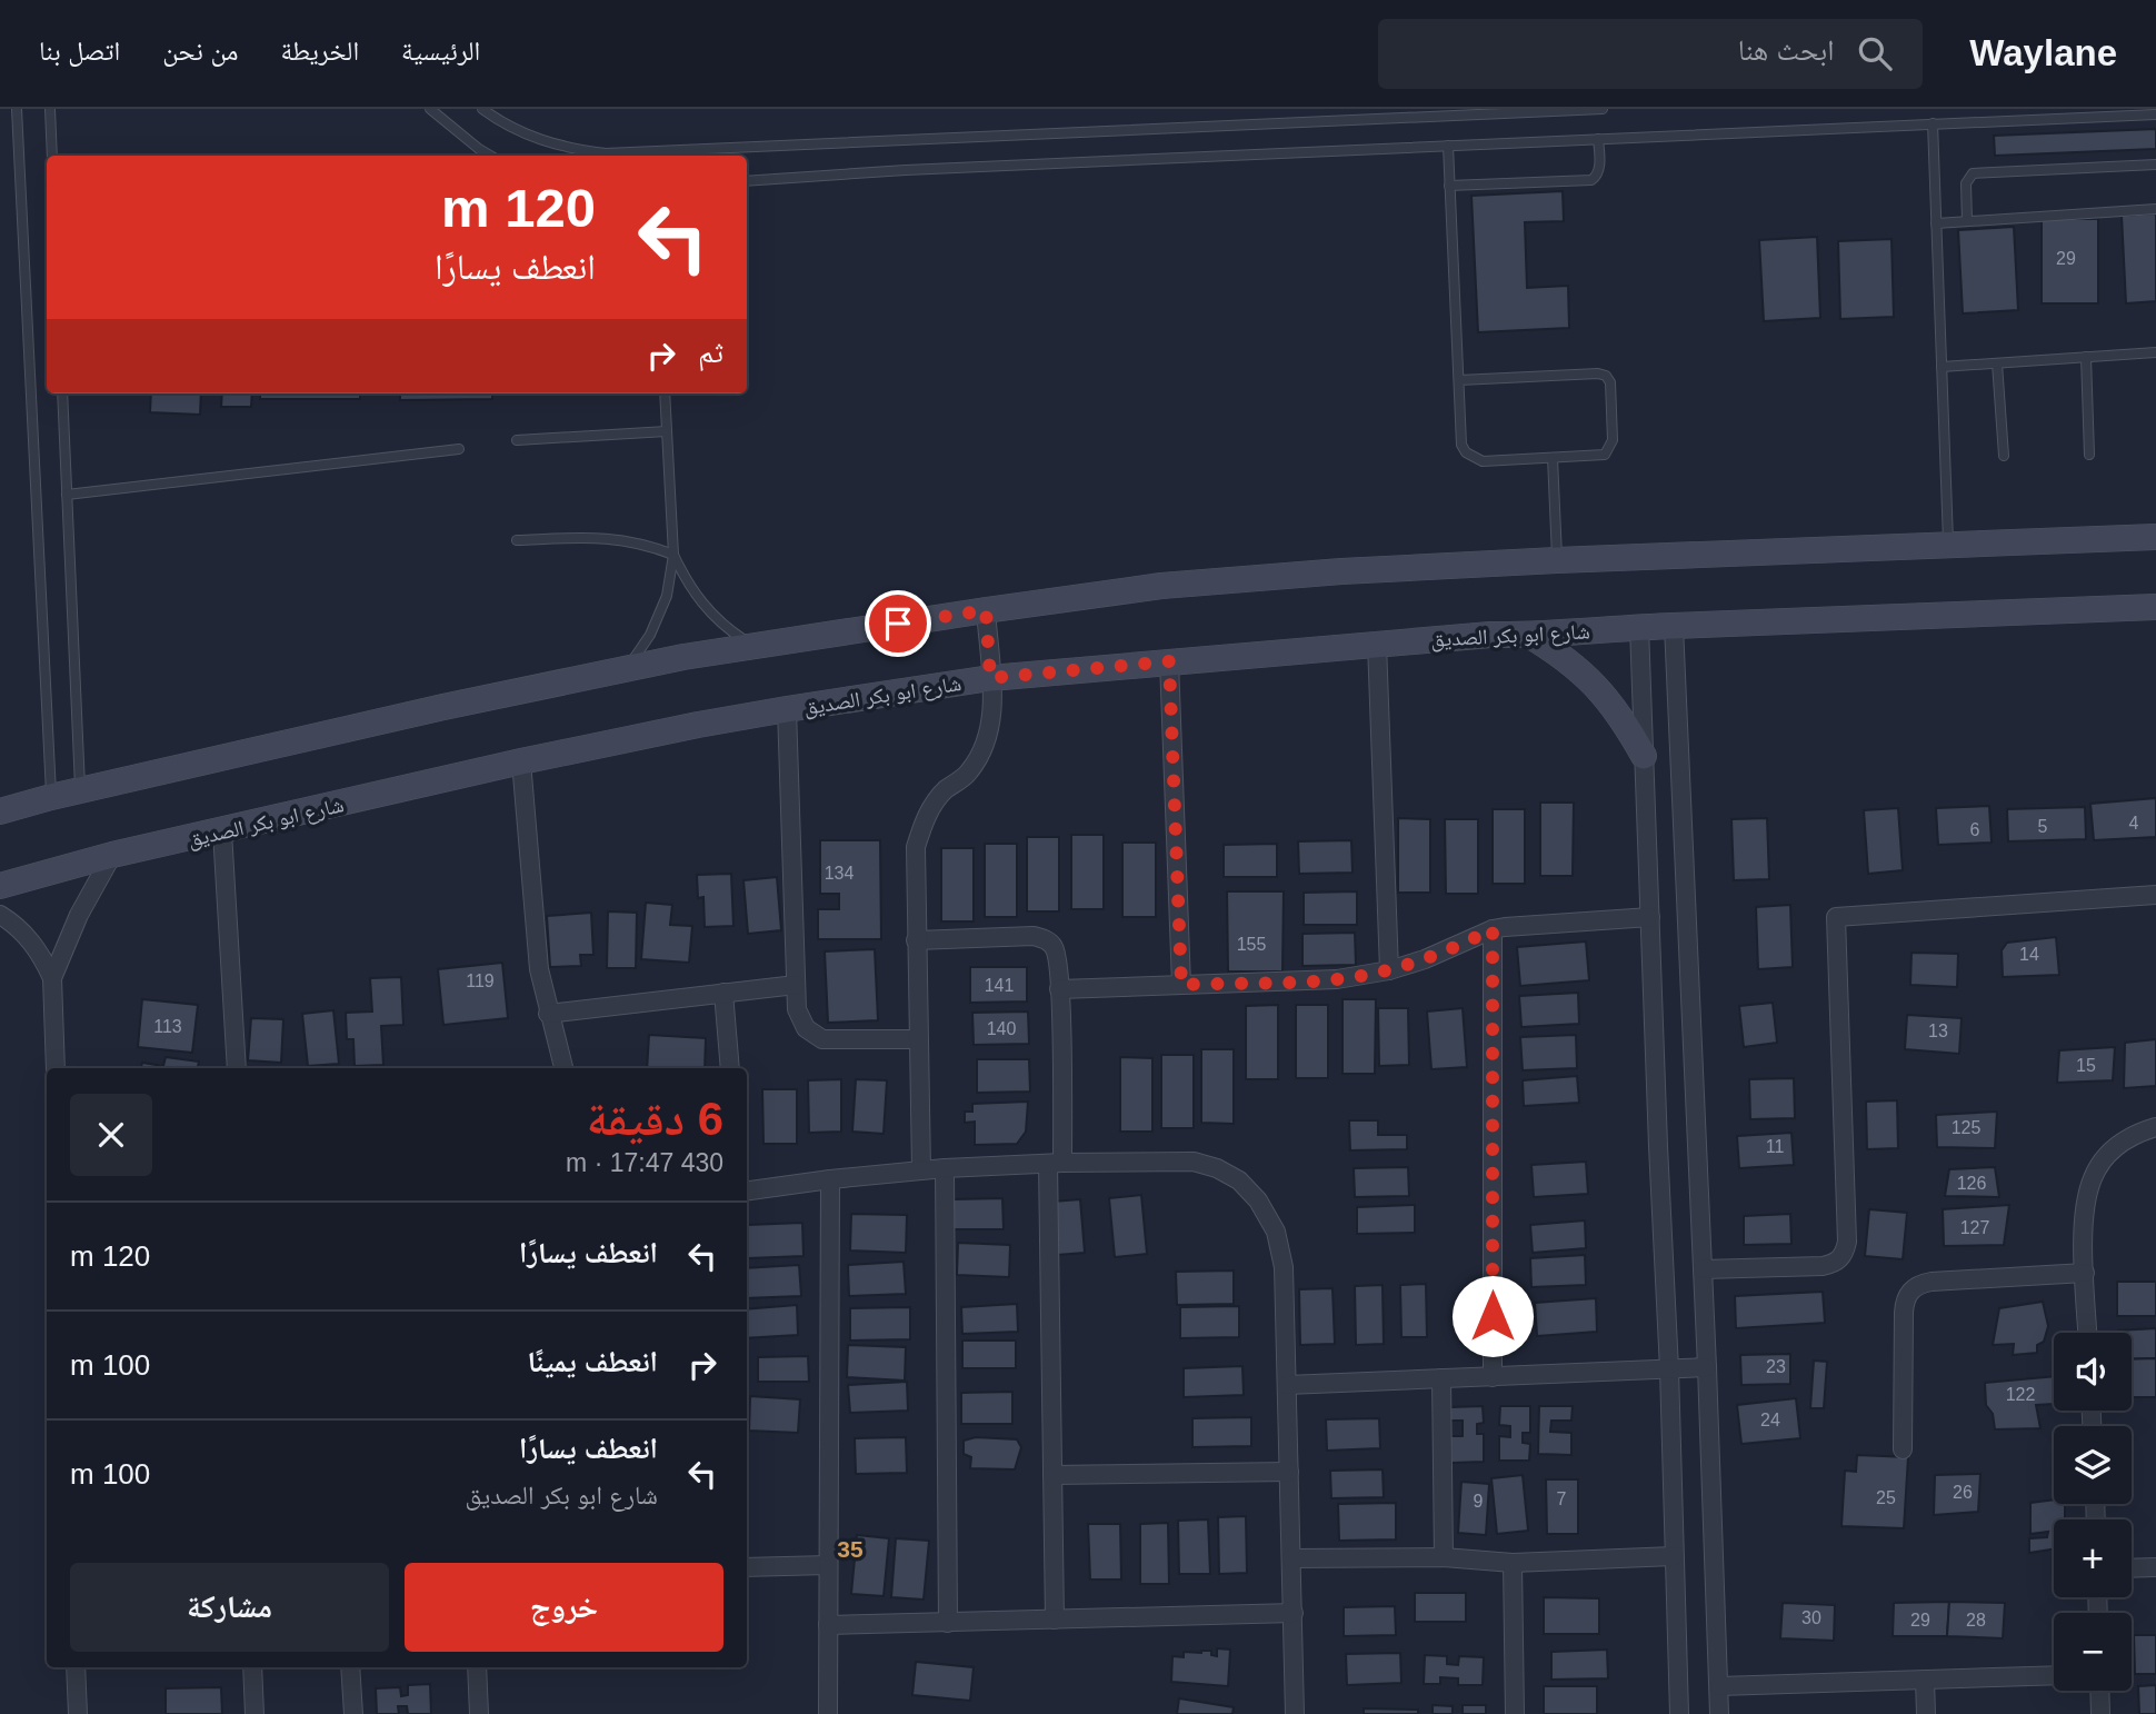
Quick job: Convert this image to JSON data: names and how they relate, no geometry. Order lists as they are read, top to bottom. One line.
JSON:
{"streets":{"main road":["شارع ابو بكر الصديق"]},"districts":["35"],"house_numbers":["29","4","5","6","134","155","14","119","141","113","140","13","15","125","11","126","127","23","122","24","26","25","7","9","30","29","28"],"page":{"header":"Waylane","search":"ابحث هنا","nav":["الرئيسية","الخريطة","من نحن","اتصل بنا"],"turn":["120 m","انعطف يسارًا"],"then":"ثم","heading":["6 دقيقة","430 m · 17:47"],"list":[{"name":"انعطف يسارًا","value":"120 m"},{"name":"انعطف يمينًا","value":"100 m"},{"name":"انعطف يسارًا","note":"شارع ابو بكر الصديق","value":"100 m"}],"map_buttons":["+","−"],"buttons":["خروج","مشاركة"]}}
